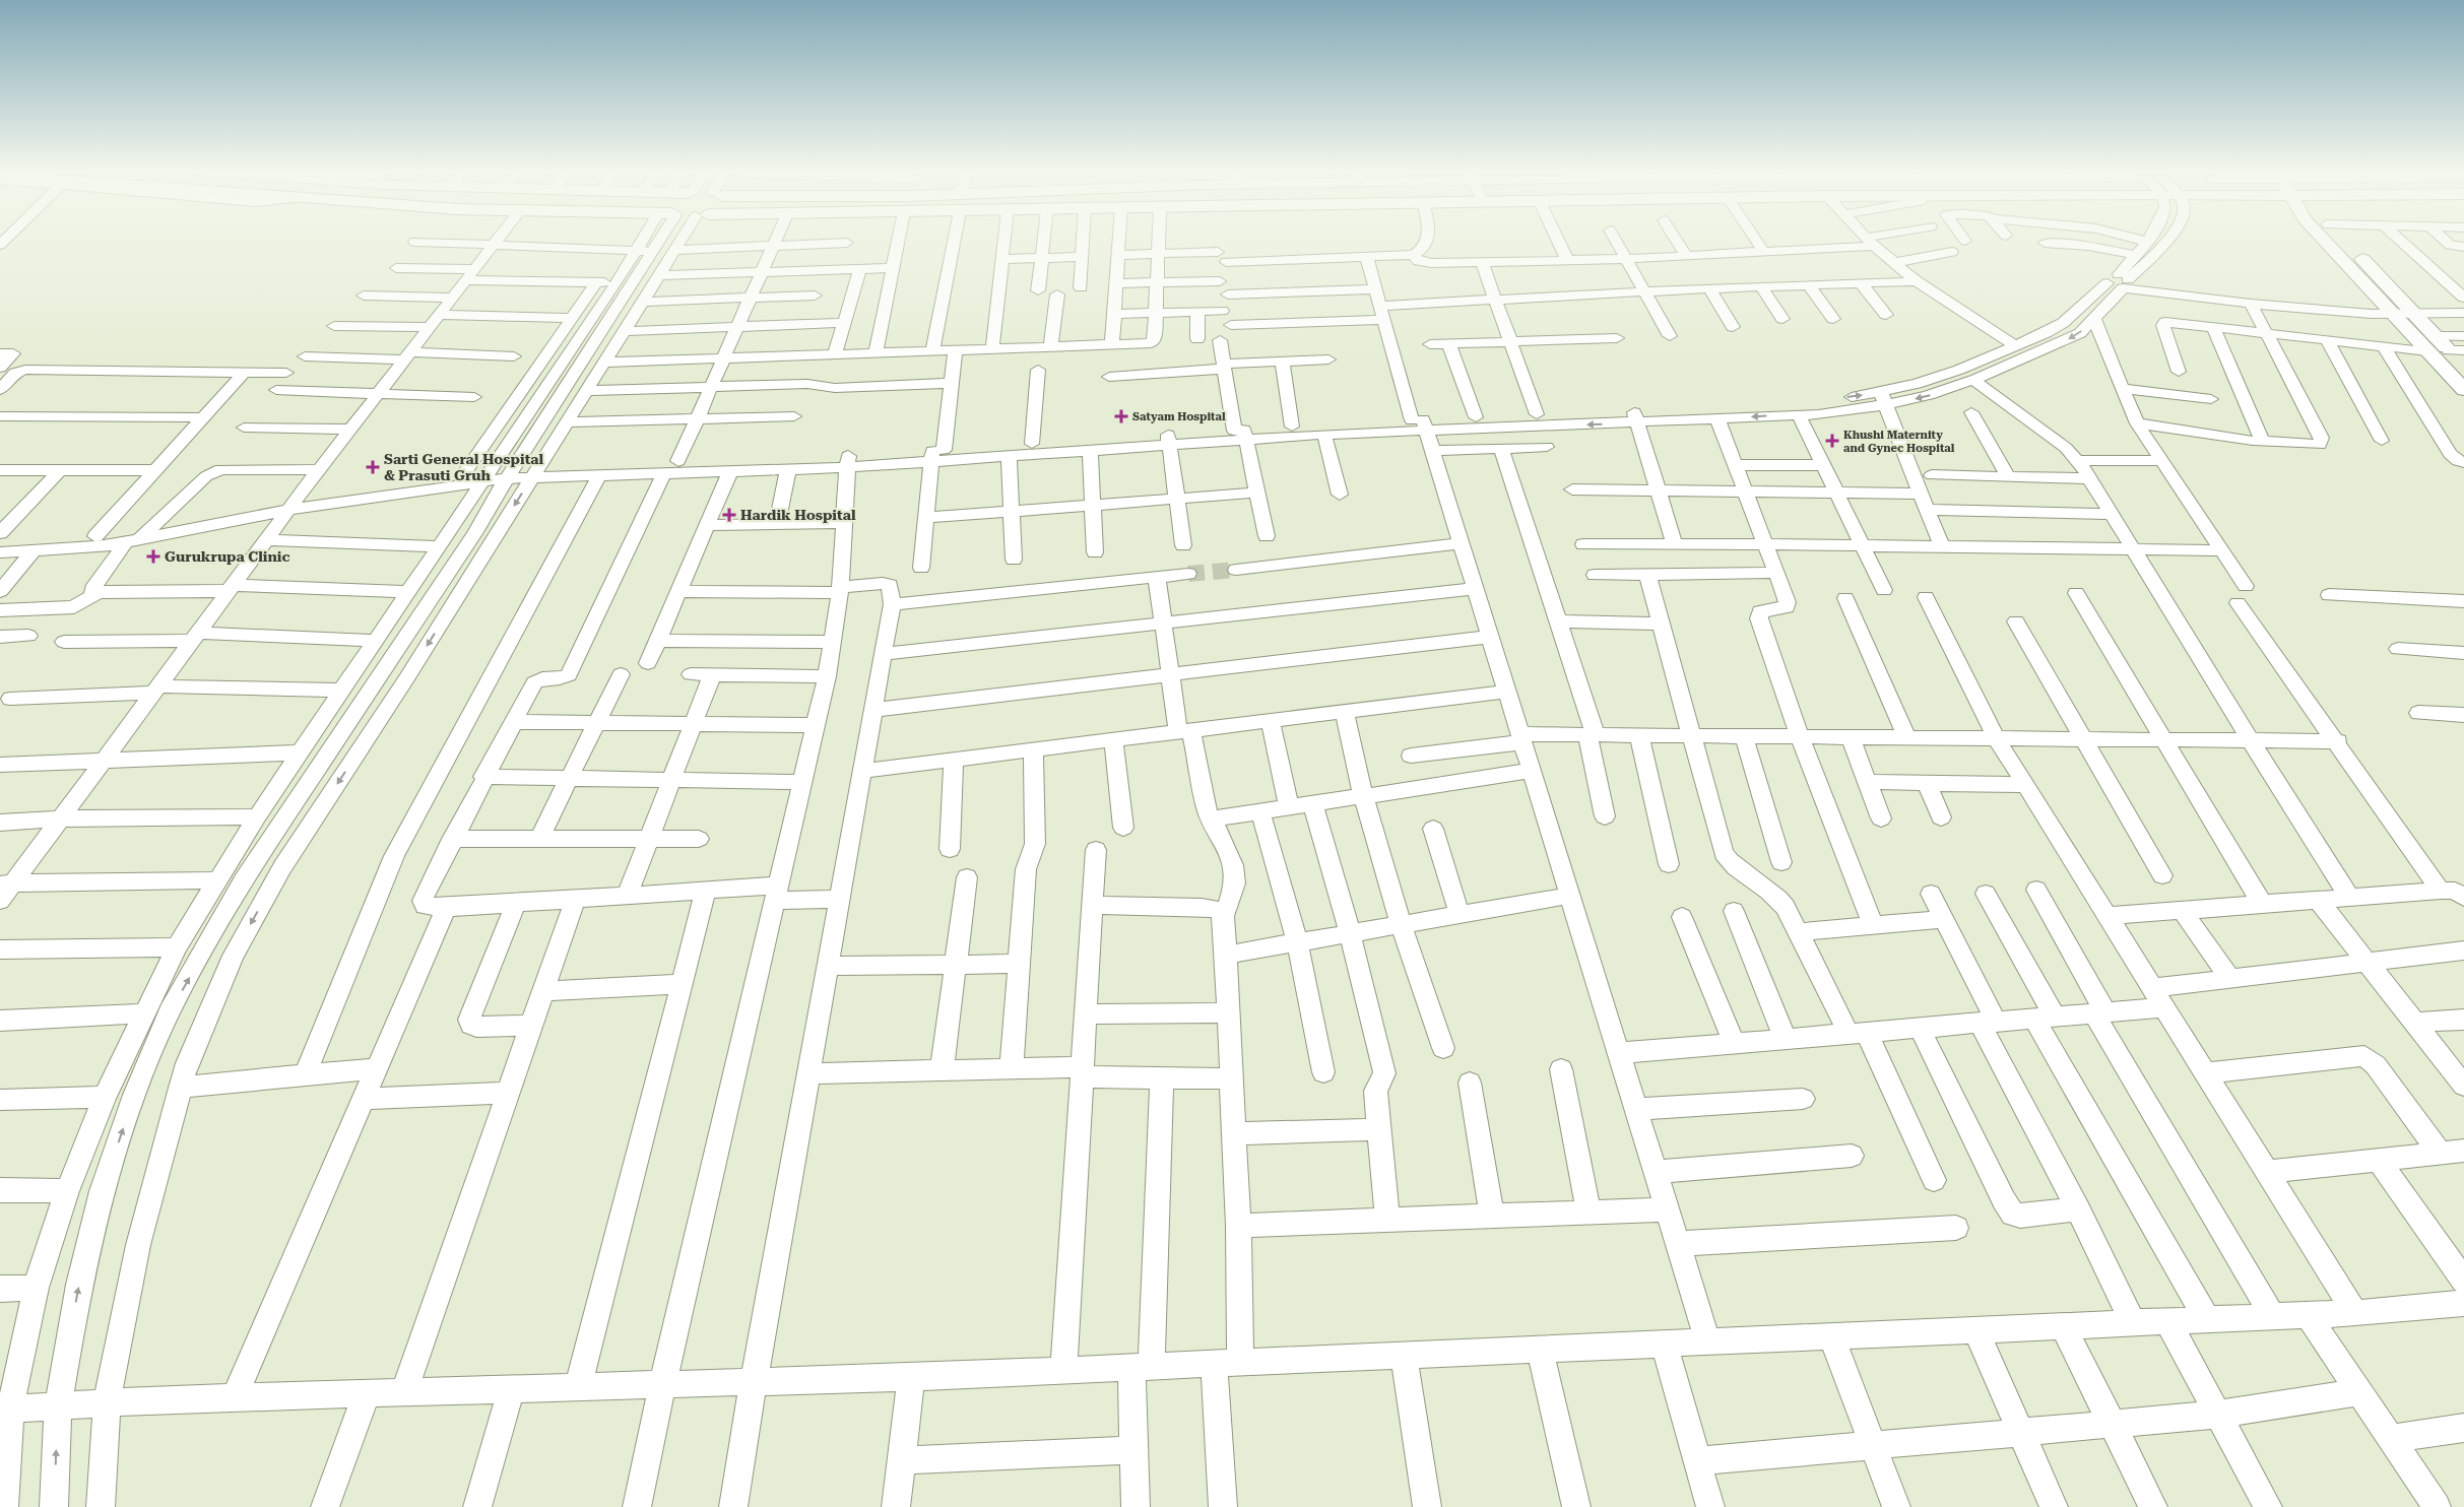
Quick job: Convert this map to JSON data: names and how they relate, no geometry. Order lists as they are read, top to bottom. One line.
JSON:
{"places":{"health":["Satyam Hospital","Khushi Maternity and Gynec Hospital","Sarti General Hospital & Prasuti Gruh","Hardik Hospital","Gurukrupa Clinic"]}}
